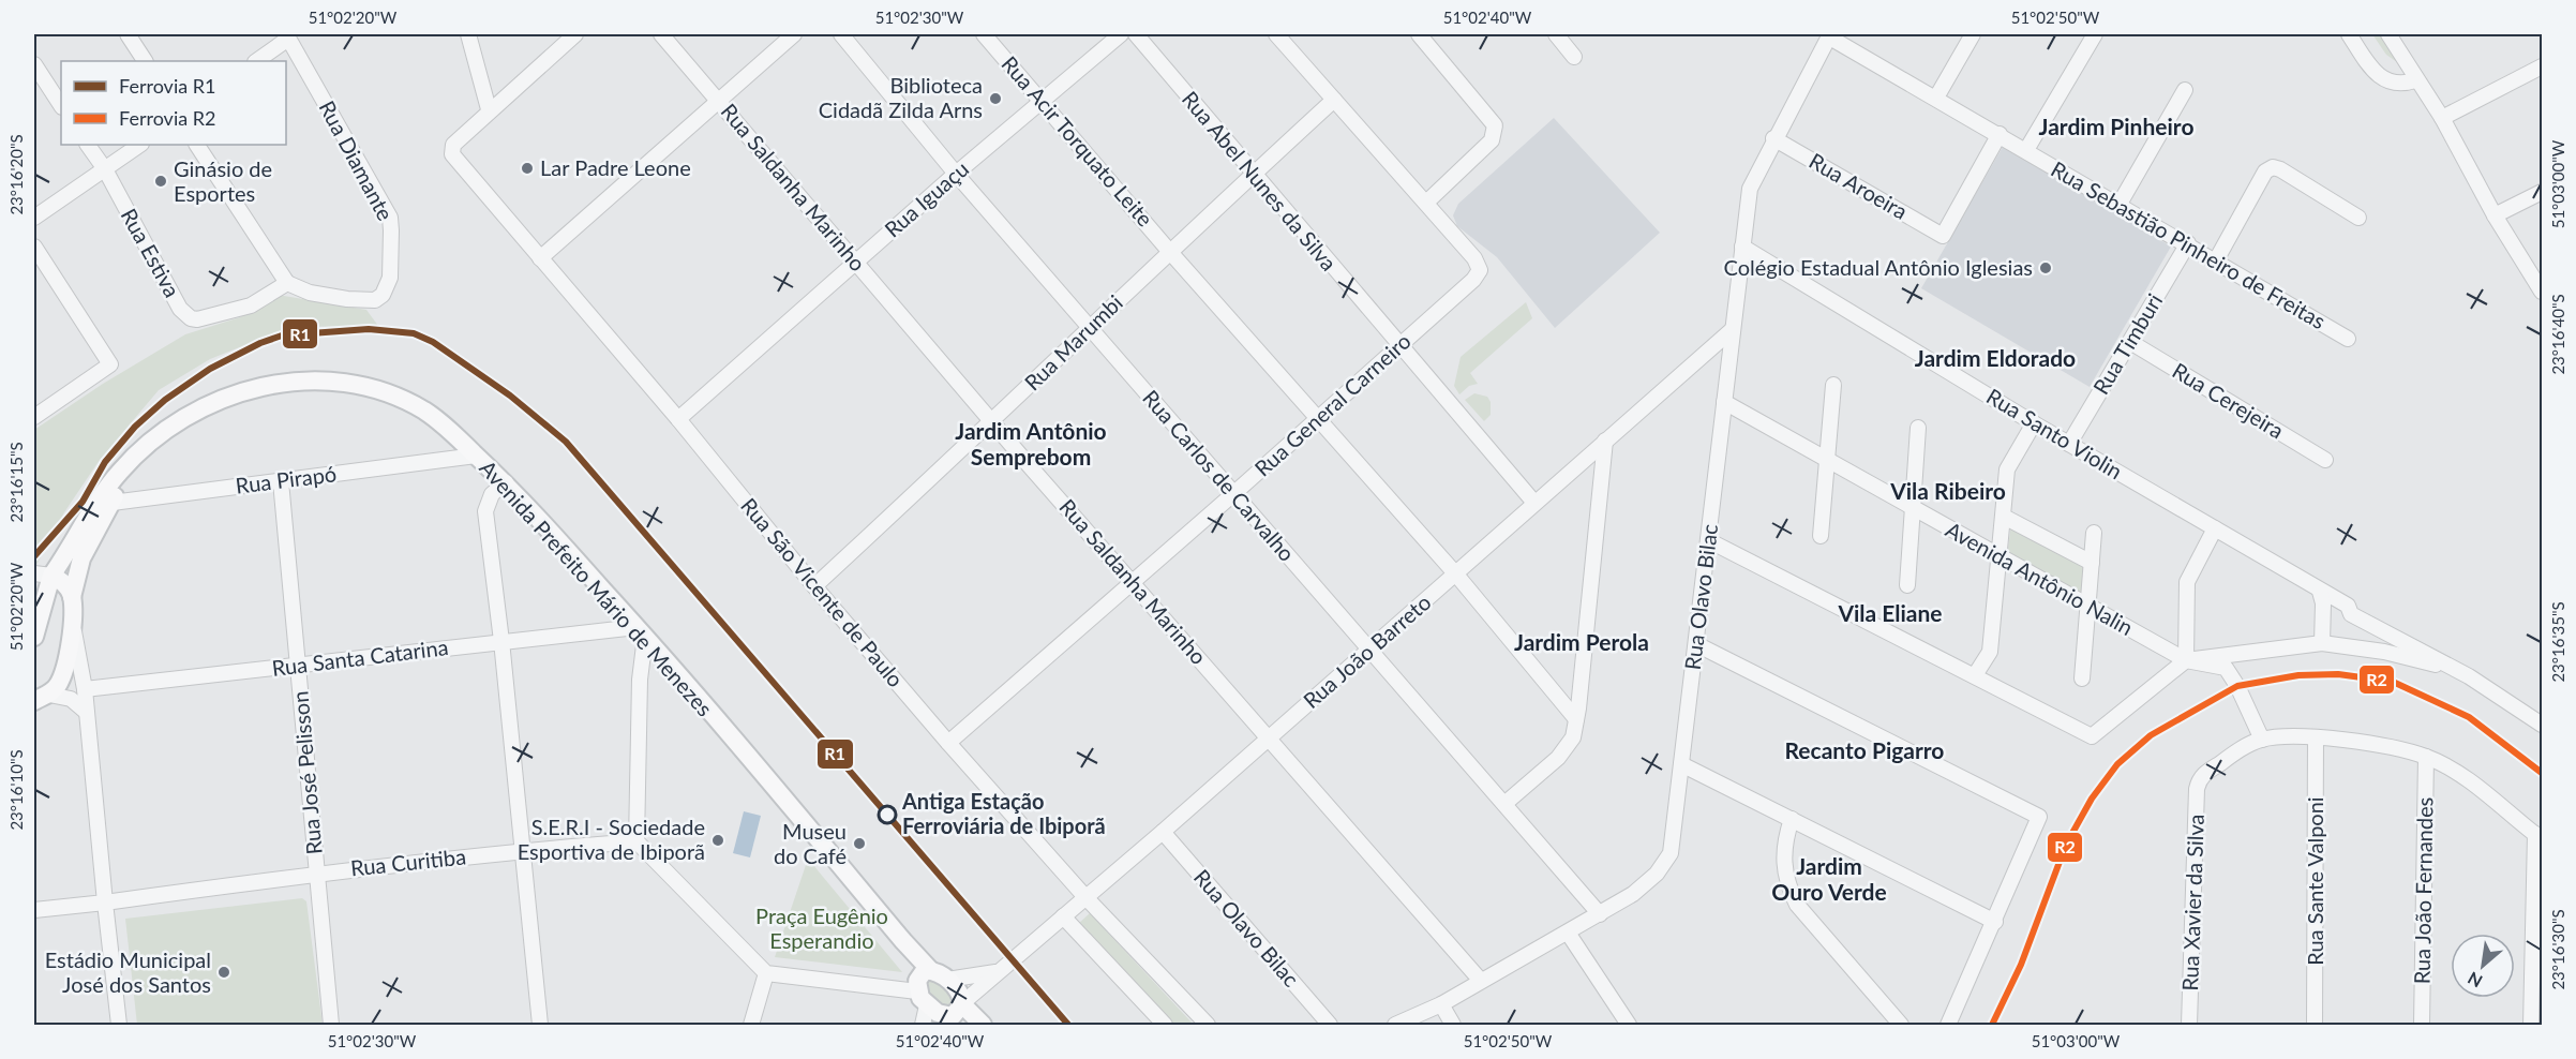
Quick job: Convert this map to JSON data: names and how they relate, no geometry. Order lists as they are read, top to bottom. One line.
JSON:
{"streets":{"main road":["Avenida Prefeito Mário de Menezes"],"street":["Rua Acir Torquato Leite","Rua Diamante","Rua Abel Nunes da Silva","Rua Aroeira","Rua Saldanha Marinho","Rua Iguaçu","Rua Sebastião Pinheiro de Freitas","Rua Estiva","Rua Marumbi","Rua Timburi","Rua Cerejeira","Rua General Carneiro","Rua Santo Violin","Rua Carlos de Carvalho","Rua Pirapó","Avenida Antônio Nalin","Rua São Vicente de Paulo","Rua Olavo Bilac","Rua João Barreto","Rua Santa Catarina","Rua José Pelisson","Rua Curitiba","Rua Sante Valponi","Rua João Fernandes","Rua Xavier da Silva"]},"crossings":[["Rua Acir Torquato Leite","Rua Iguaçu"],["Rua Acir Torquato Leite","Rua Marumbi"],["Rua Acir Torquato Leite","Rua General Carneiro"],["Rua Acir Torquato Leite","Rua João Barreto"],["Rua Diamante","Rua Estiva"],["Rua Abel Nunes da Silva","Rua Marumbi"],["Rua Abel Nunes da Silva","Rua General Carneiro"],["Rua Abel Nunes da Silva","Rua João Barreto"],["Rua Aroeira","Rua Sebastião Pinheiro de Freitas"],["Rua Aroeira","Rua Olavo Bilac"],["Rua Saldanha Marinho","Rua Iguaçu"],["Rua Saldanha Marinho","Rua Marumbi"],["Rua Saldanha Marinho","Rua General Carneiro"],["Rua Saldanha Marinho","Rua Olavo Bilac"],["Rua Saldanha Marinho","Rua João Barreto"],["Rua Iguaçu","Rua Carlos de Carvalho"],["Rua Iguaçu","Rua São Vicente de Paulo"],["Rua Sebastião Pinheiro de Freitas","Rua Timburi"],["Rua Sebastião Pinheiro de Freitas","Rua Olavo Bilac"],["Rua Marumbi","Rua Carlos de Carvalho"],["Rua Marumbi","Rua São Vicente de Paulo"],["Rua Timburi","Rua Cerejeira"],["Rua Timburi","Rua Santo Violin"],["Rua General Carneiro","Rua Carlos de Carvalho"],["Rua General Carneiro","Rua São Vicente de Paulo"],["Rua Santo Violin","Rua Olavo Bilac"],["Rua Carlos de Carvalho","Rua Olavo Bilac"],["Rua Carlos de Carvalho","Rua João Barreto"],["Rua Pirapó","Avenida Prefeito Mário de Menezes"],["Rua Pirapó","Rua José Pelisson"],["Avenida Antônio Nalin","Rua Olavo Bilac"],["Avenida Prefeito Mário de Menezes","Rua João Barreto"],["Avenida Prefeito Mário de Menezes","Rua Santa Catarina"],["Rua São Vicente de Paulo","Rua João Barreto"],["Rua Olavo Bilac","Rua João Barreto"],["Rua Santa Catarina","Rua José Pelisson"],["Rua José Pelisson","Rua Curitiba"]],"districts":["Jardim Pinheiro","Jardim Eldorado","Jardim Antônio Semprebom","Vila Ribeiro","Vila Eliane","Jardim Perola","Recanto Pigarro","Jardim Ouro Verde"],"parks":["Praça Eugênio Esperandio"],"places":["Biblioteca Cidadã Zilda Arns","Lar Padre Leone","Ginásio de Esportes","Colégio Estadual Antônio Iglesias","Antiga Estação Ferroviária de Ibiporã","S.E.R.I - Sociedade Esportiva de Ibiporã","Museu do Café","Estádio Municipal José dos Santos"],"lines":["rail line R1","rail line R2"],"legend":["Ferrovia R1","Ferrovia R2"],"north":"bottom left","coordinates":["51°02'20\"W","51°02'30\"W","51°02'40\"W","51°02'50\"W","23°16'20\"S","51°03'00\"W","23°16'40\"S","23°16'15\"S","23°16'35\"S","23°16'10\"S","23°16'30\"S"]}
